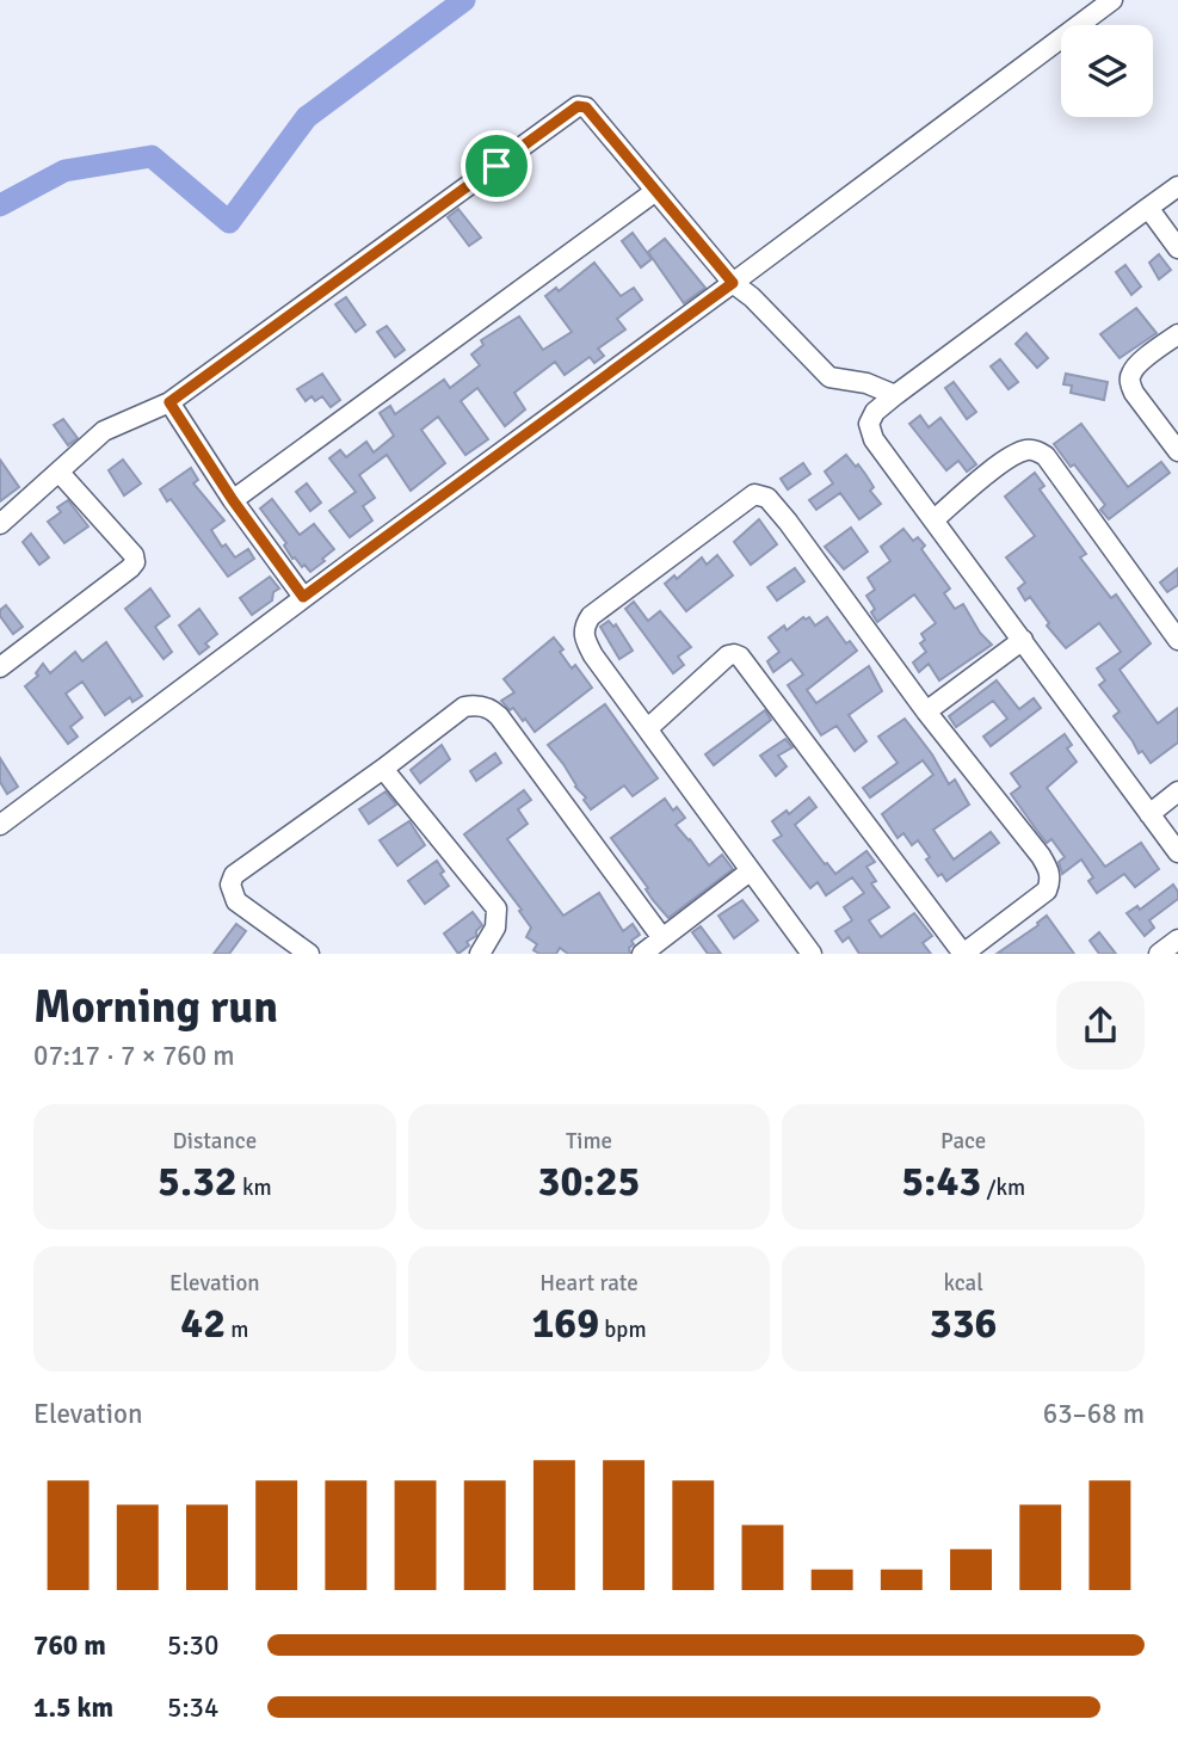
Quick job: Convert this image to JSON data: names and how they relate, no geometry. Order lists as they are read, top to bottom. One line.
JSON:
{"page":{"heading":["Morning run","07:17 · 7 × 760 m"],"stats":[["Distance","5.32 km"],["Time","30:25"],["Pace","5:43 /km"],["Elevation","42 m"],["Heart rate","169 bpm"],["kcal","336"]],"chart":["Elevation","63–68 m"],"list":[{"name":"760 m","note":"5:30"},{"name":"1.5 km","note":"5:34"}]}}
